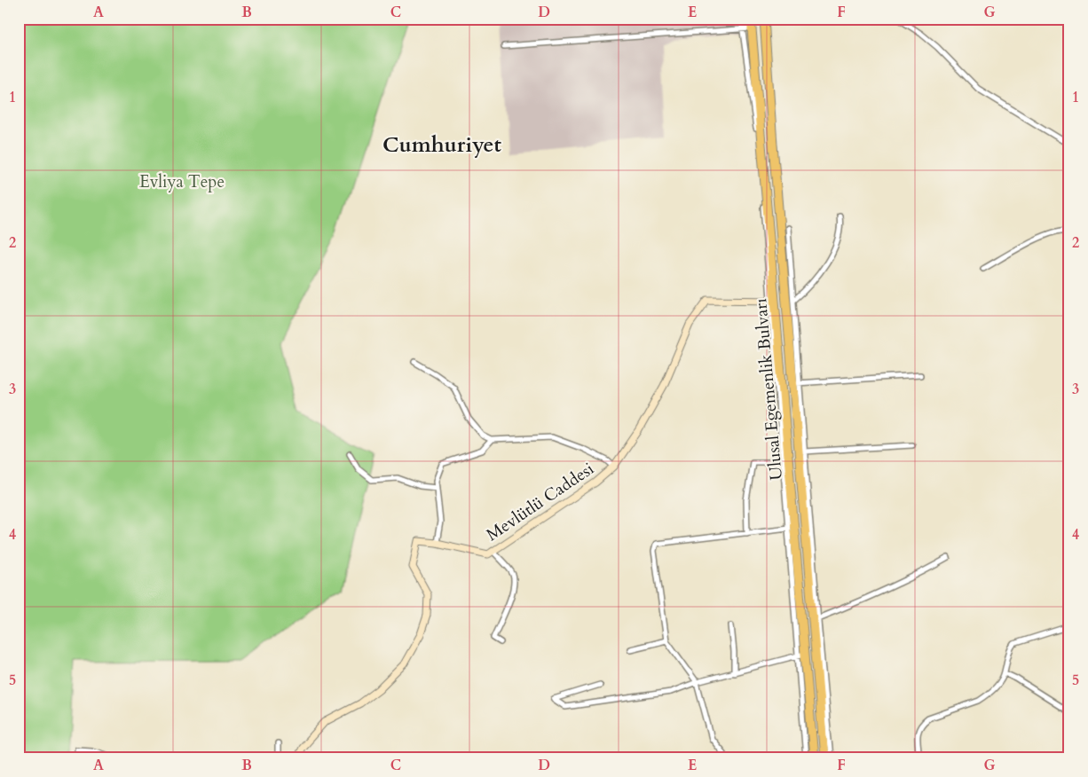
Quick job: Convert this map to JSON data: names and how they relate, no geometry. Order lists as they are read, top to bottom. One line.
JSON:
{"streets":{"highway":["Ulusal Egemenlik Bulvarı"],"street":["Mevlütlü Caddesi"]},"crossings":[["Ulusal Egemenlik Bulvarı","Mevlütlü Caddesi"]],"districts":["Cumhuriyet"],"parks":["Evliya Tepe"],"grid":{"columns":["A","B","C","D","E","F","G"],"rows":["1","2","3","4","5"]}}
